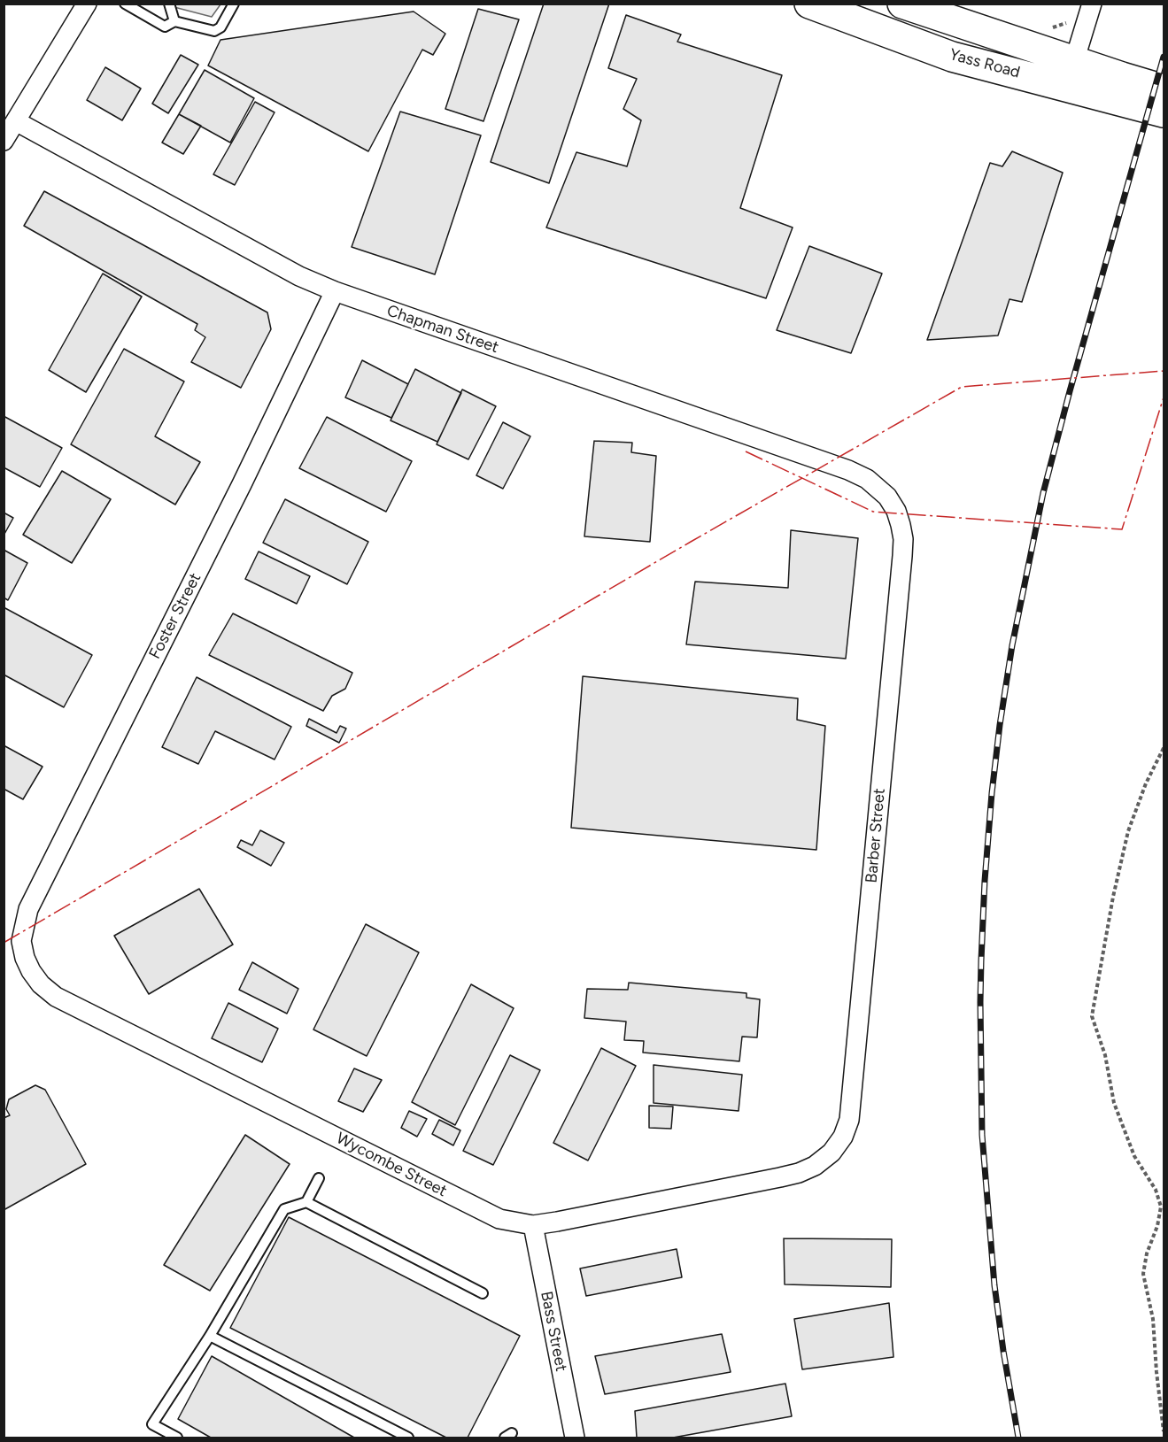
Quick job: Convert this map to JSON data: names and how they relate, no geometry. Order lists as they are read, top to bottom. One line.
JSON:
{"streets":{"main road":["Yass Road"],"street":["Chapman Street","Foster Street","Barber Street","Wycombe Street","Bass Street"]},"crossings":[["Chapman Street","Foster Street"],["Chapman Street","Barber Street"],["Foster Street","Wycombe Street"],["Barber Street","Wycombe Street"],["Wycombe Street","Bass Street"]]}
